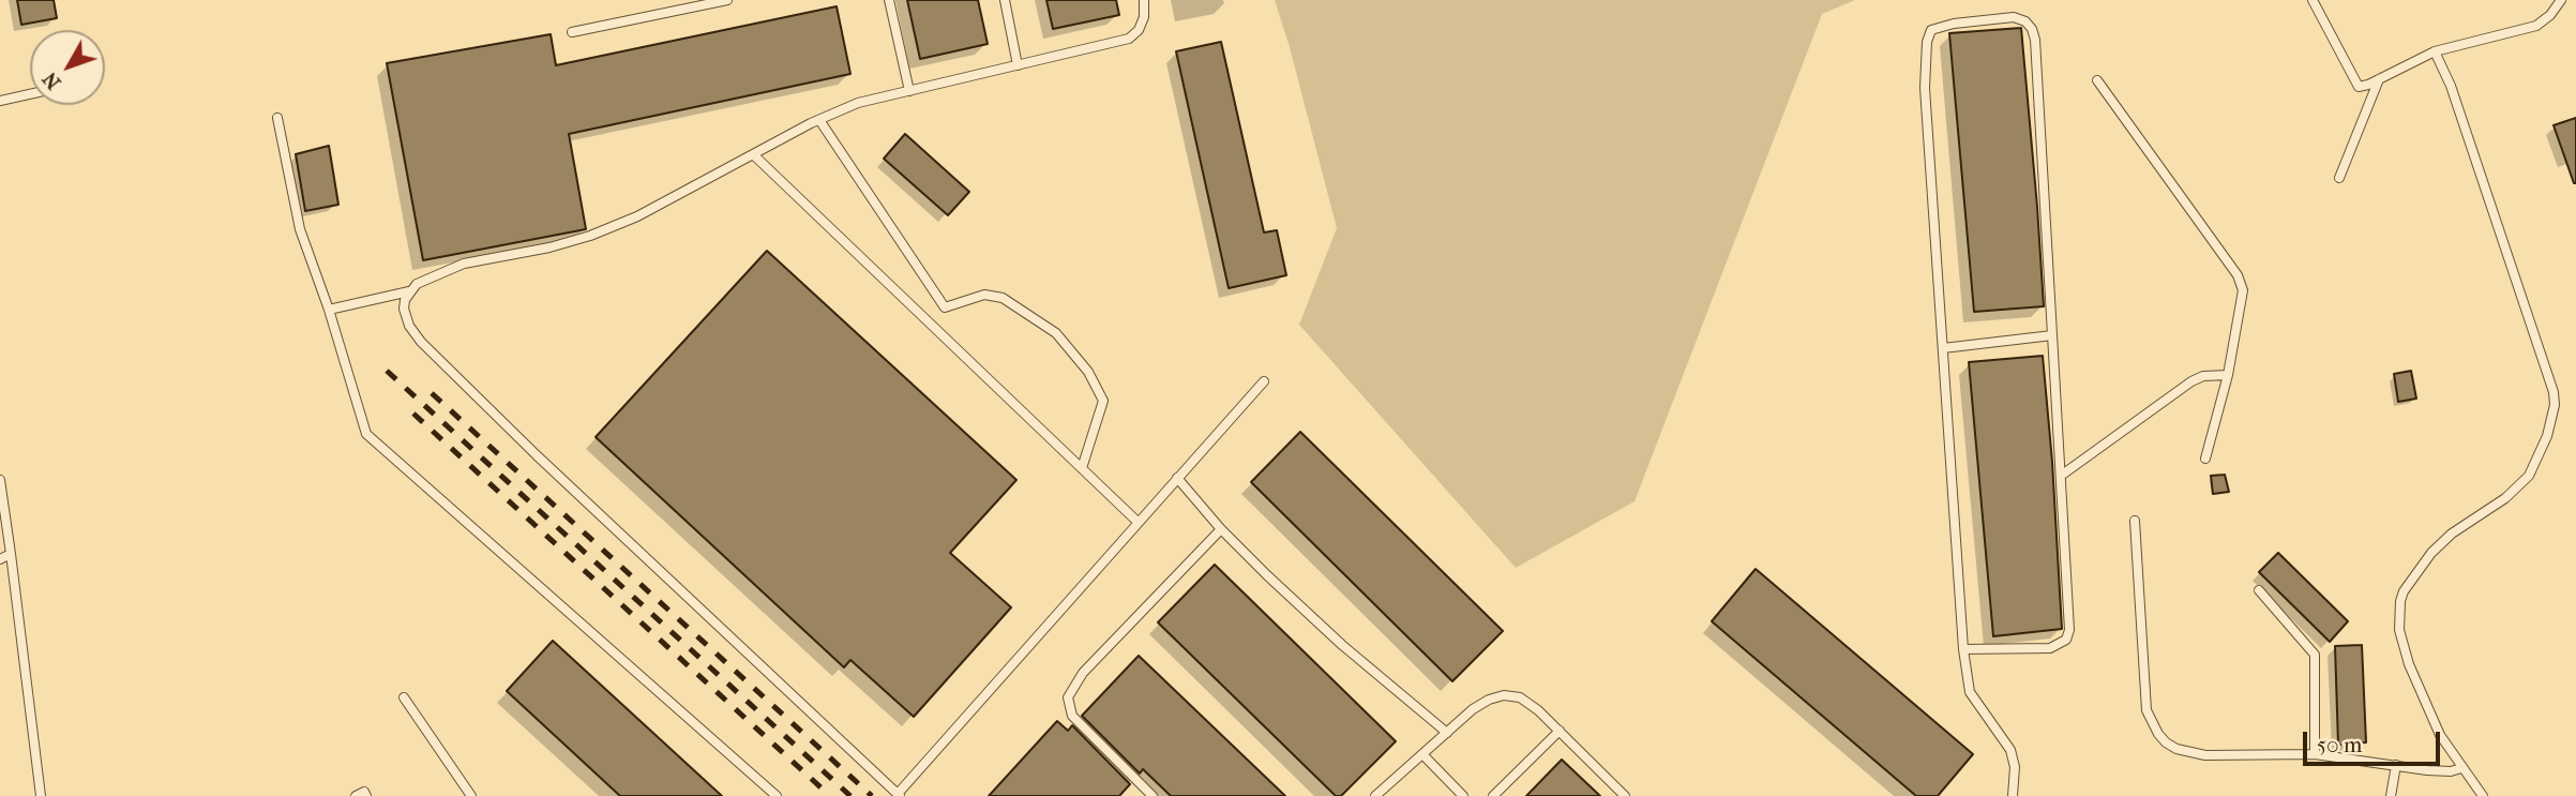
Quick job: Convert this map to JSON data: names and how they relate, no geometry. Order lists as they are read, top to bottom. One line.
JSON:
{"scale_bar":"50 m","north":"bottom left"}
